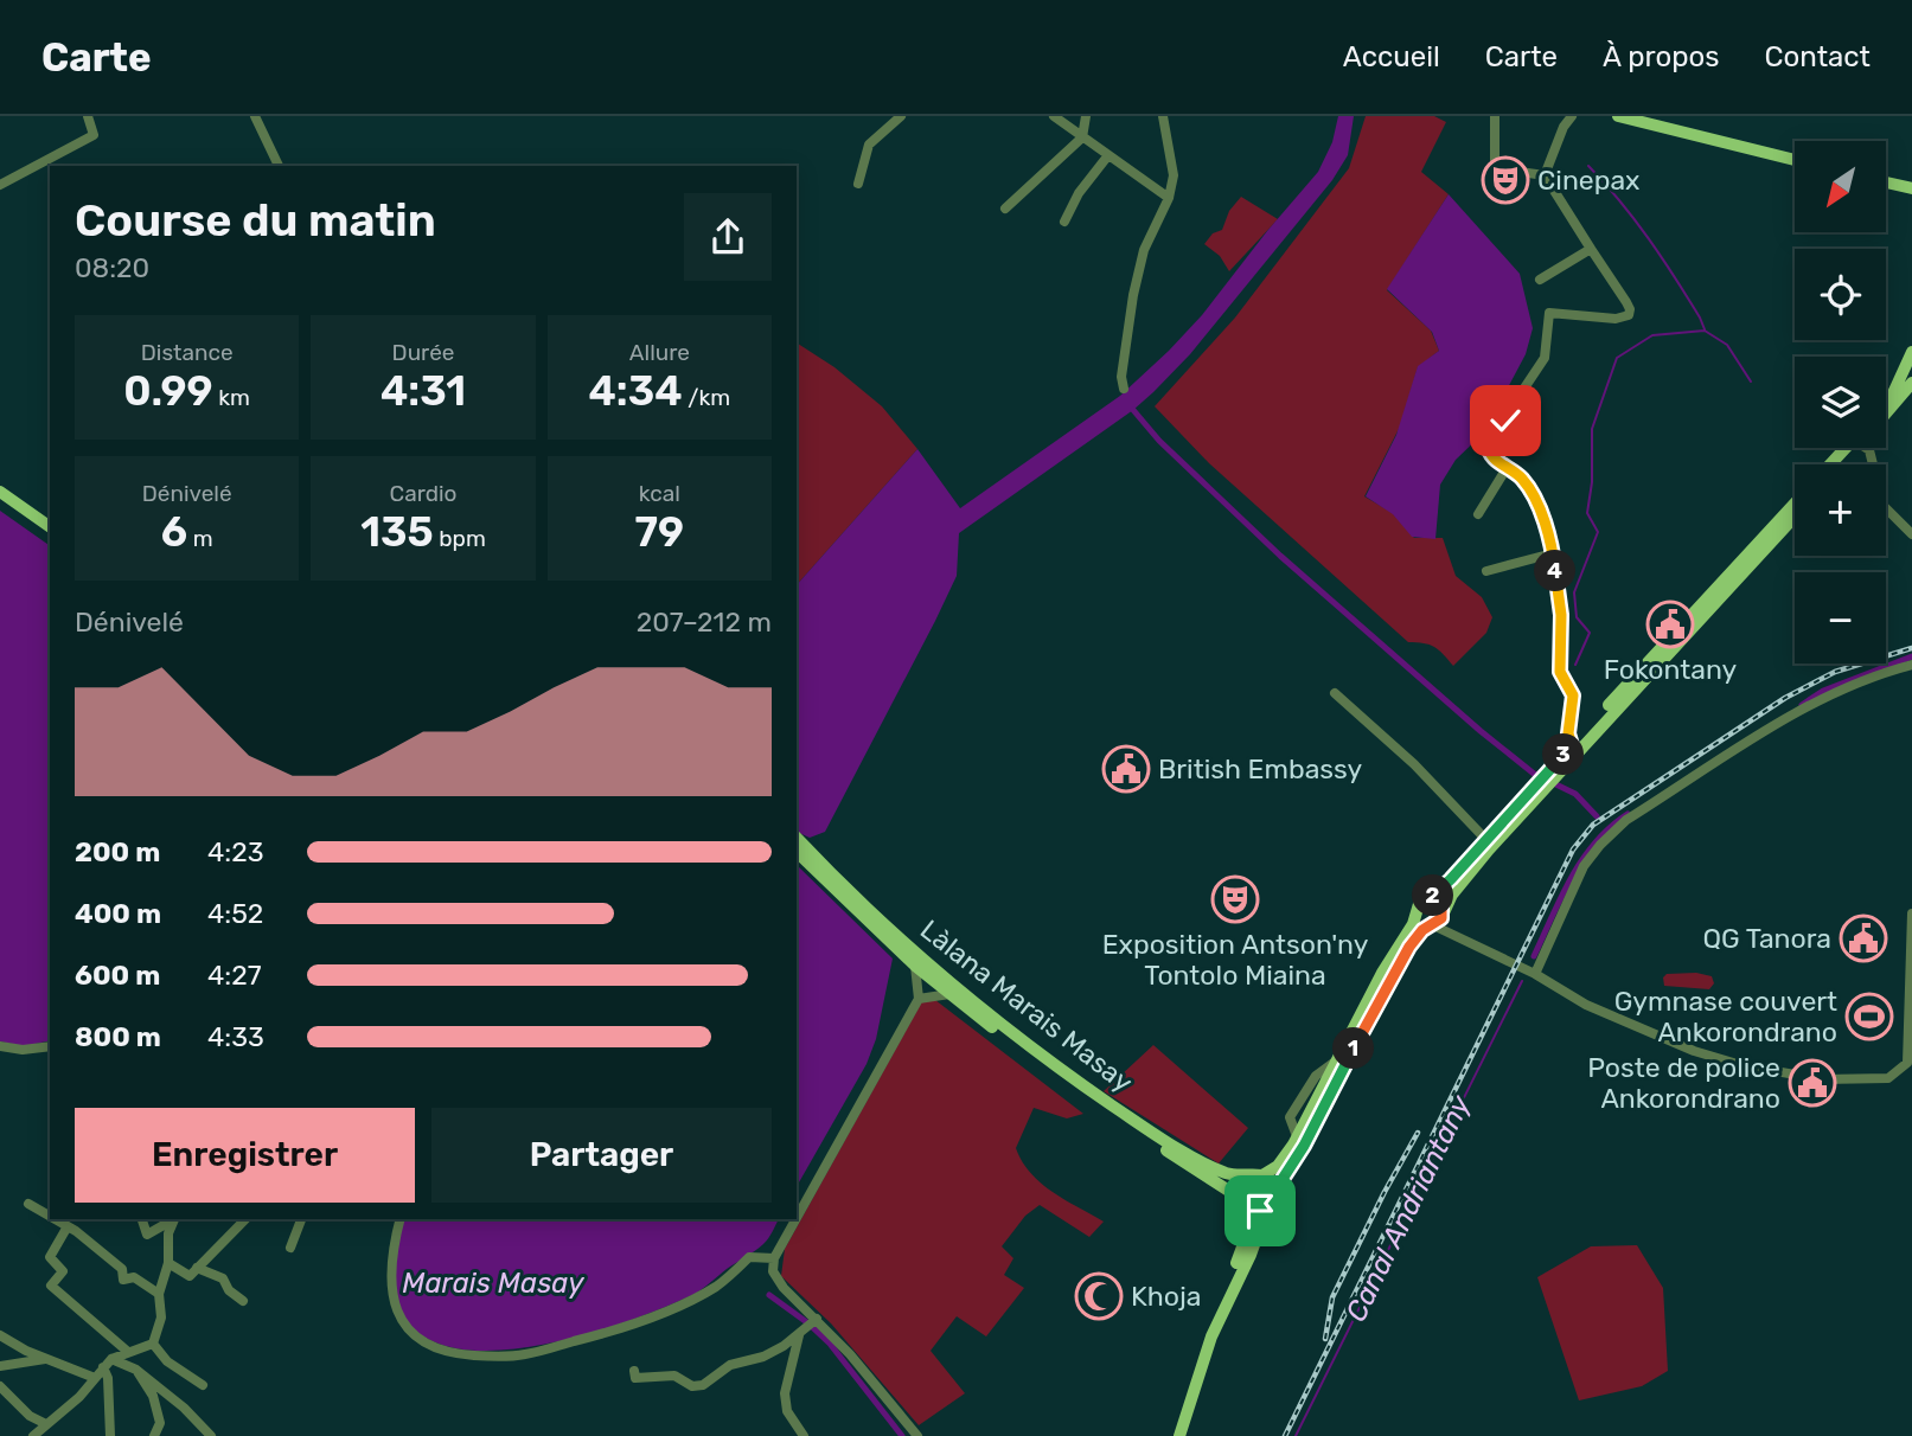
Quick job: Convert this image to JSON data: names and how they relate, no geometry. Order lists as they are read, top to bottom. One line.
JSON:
{"streets":{"main road":["Làlana Marais Masay"]},"water":["Canal Andriantany","Marais Masay"],"places":{"theatre":["Cinepax","Exposition Antson'ny Tontolo Miaina"],"public building":["Fokontany","British Embassy","QG Tanora","Poste de police Ankorondrano"],"sports":["Gymnase couvert Ankorondrano"],"mosque":["Khoja"]},"north":"bottom left","page":{"header":"Carte","nav":["Accueil","Carte","À propos","Contact"],"map_buttons":["+","−"],"heading":["Course du matin","08:20"],"stats":[["Distance","0.99 km"],["Durée","4:31"],["Allure","4:34 /km"],["Dénivelé","6 m"],["Cardio","135 bpm"],["kcal","79"]],"pins":["4","3","2","1"],"chart":["Dénivelé","207–212 m"],"list":[{"name":"200 m","note":"4:23"},{"name":"400 m","note":"4:52"},{"name":"600 m","note":"4:27"},{"name":"800 m","note":"4:33"}],"buttons":["Enregistrer","Partager"]}}
